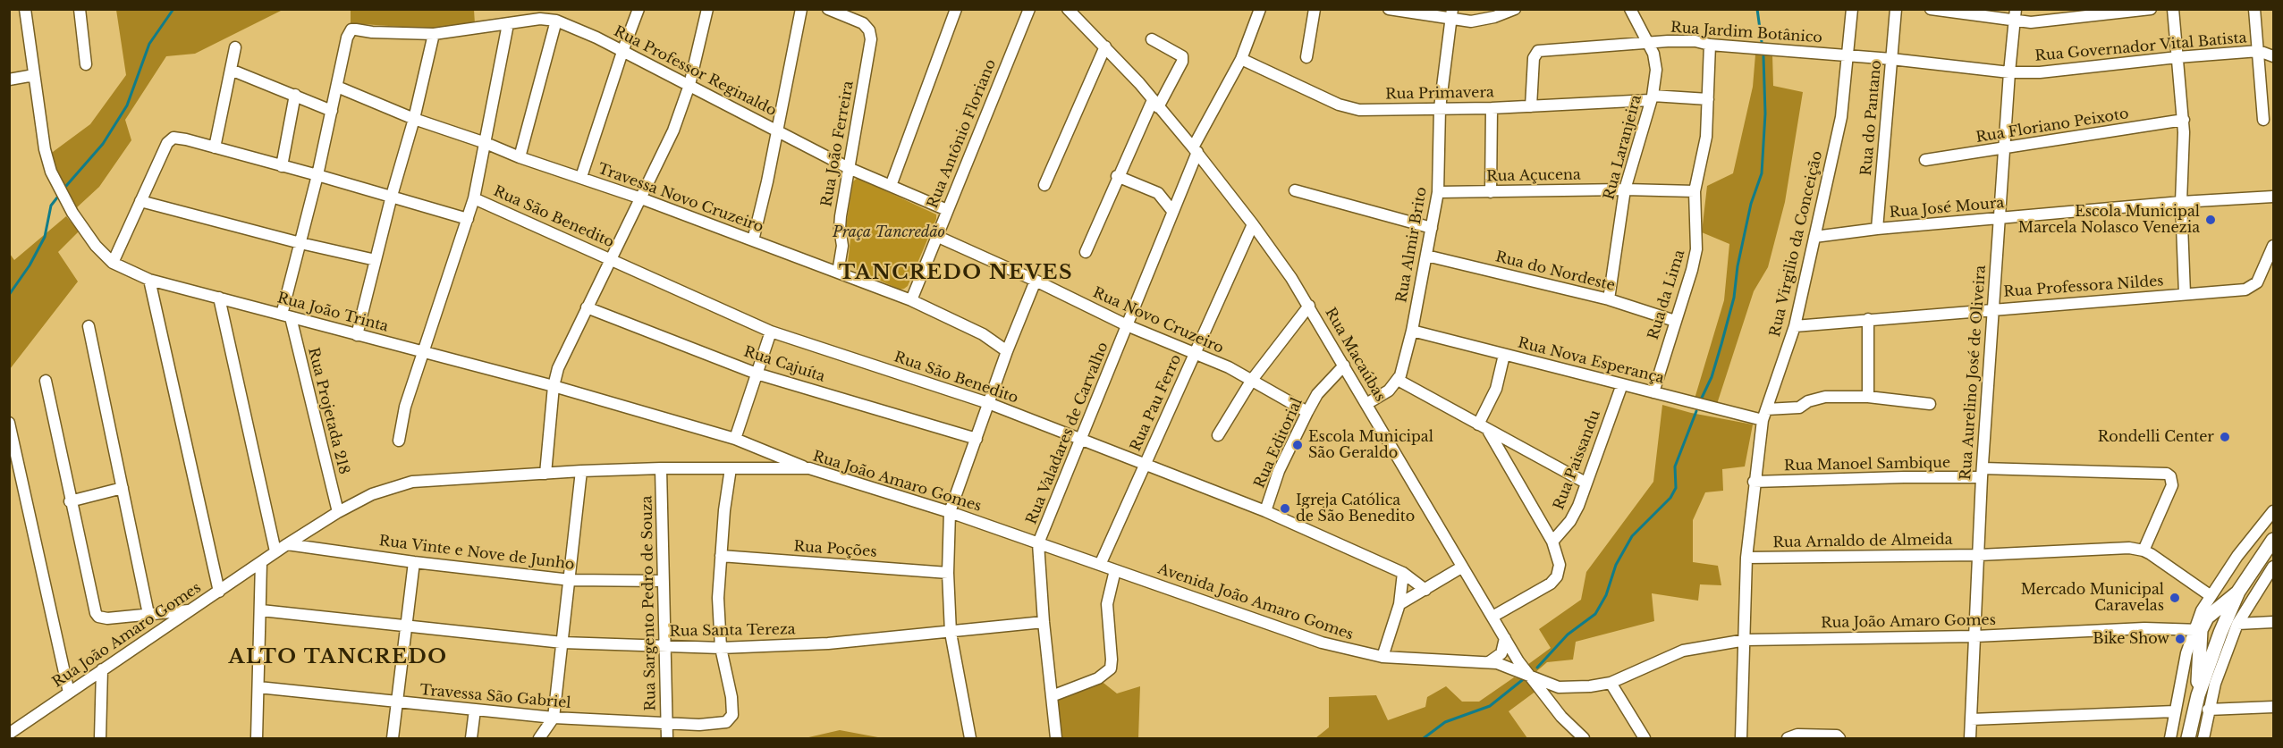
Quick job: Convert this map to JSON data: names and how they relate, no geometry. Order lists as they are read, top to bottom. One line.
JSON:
{"streets":{"street":["Rua Jardim Botânico","Rua Governador Vital Batista","Rua Professor Reginaldo","Rua Primavera","Rua do Pantano","Rua Floriano Peixoto","Rua Antônio Floriano","Rua João Ferreira","Rua Laranjeira","Rua Açucena","Travessa Novo Cruzeiro","Rua José Moura","Rua São Benedito","Rua Virgilio da Conceição","Rua Almir Brito","Rua do Nordeste","Rua Professora Nildes","Rua da Lima","Rua João Trinta","Rua Novo Cruzeiro","Rua Macaúbas","Rua Nova Esperança","Rua Cajuíta","Rua Aurelino José de Oliveira","Rua Pau Ferro","Rua Projetada 218","Rua Valadares de Carvalho","Rua Editorial","Rua Paissandu","Rua Manoel Sambique","Rua João Amaro Gomes","Rua Arnaldo de Almeida","Rua Poções","Rua Vinte e Nove de Junho","Avenida João Amaro Gomes","Rua Sargento Pedro de Souza","Rua Santa Tereza","Travessa São Gabriel"]},"crossings":[["Rua Jardim Botânico","Rua Governador Vital Batista"],["Rua Jardim Botânico","Rua Primavera"],["Rua Jardim Botânico","Rua do Pantano"],["Rua Jardim Botânico","Rua Laranjeira"],["Rua Jardim Botânico","Rua Virgilio da Conceição"],["Rua Jardim Botânico","Rua da Lima"],["Rua Jardim Botânico","Rua Aurelino José de Oliveira"],["Rua Governador Vital Batista","Rua Aurelino José de Oliveira"],["Rua Professor Reginaldo","Rua Antônio Floriano"],["Rua Professor Reginaldo","Rua João Ferreira"],["Rua Professor Reginaldo","Travessa Novo Cruzeiro"],["Rua Primavera","Rua Laranjeira"],["Rua Primavera","Rua Almir Brito"],["Rua Primavera","Rua da Lima"],["Rua Primavera","Rua Valadares de Carvalho"],["Rua do Pantano","Rua José Moura"],["Rua Floriano Peixoto","Rua Aurelino José de Oliveira"],["Rua Antônio Floriano","Travessa Novo Cruzeiro"],["Rua Antônio Floriano","Rua Novo Cruzeiro"],["Rua João Ferreira","Travessa Novo Cruzeiro"],["Rua Laranjeira","Rua Açucena"],["Rua Laranjeira","Rua do Nordeste"],["Rua Açucena","Rua Almir Brito"],["Rua Açucena","Rua da Lima"],["Rua José Moura","Rua Virgilio da Conceição"],["Rua José Moura","Rua Aurelino José de Oliveira"],["Rua São Benedito","Rua Pau Ferro"],["Rua São Benedito","Rua Valadares de Carvalho"],["Rua São Benedito","Rua Editorial"],["Rua Virgilio da Conceição","Rua Professora Nildes"],["Rua Virgilio da Conceição","Rua Nova Esperança"],["Rua Virgilio da Conceição","Rua Manoel Sambique"],["Rua Virgilio da Conceição","Rua João Amaro Gomes"],["Rua Virgilio da Conceição","Rua Arnaldo de Almeida"],["Rua Virgilio da Conceição","Avenida João Amaro Gomes"],["Rua Almir Brito","Rua do Nordeste"],["Rua Almir Brito","Rua Macaúbas"],["Rua Almir Brito","Rua Nova Esperança"],["Rua do Nordeste","Rua da Lima"],["Rua Professora Nildes","Rua Aurelino José de Oliveira"],["Rua da Lima","Rua Nova Esperança"],["Rua João Trinta","Rua Projetada 218"],["Rua João Trinta","Rua João Amaro Gomes"],["Rua Novo Cruzeiro","Rua Pau Ferro"],["Rua Novo Cruzeiro","Rua Valadares de Carvalho"],["Rua Novo Cruzeiro","Rua Editorial"],["Rua Macaúbas","Rua Pau Ferro"],["Rua Macaúbas","Rua Valadares de Carvalho"],["Rua Macaúbas","Rua Editorial"],["Rua Macaúbas","Rua Paissandu"],["Rua Macaúbas","Avenida João Amaro Gomes"],["Rua Nova Esperança","Rua Paissandu"],["Rua Aurelino José de Oliveira","Rua Manoel Sambique"],["Rua Aurelino José de Oliveira","Rua João Amaro Gomes"],["Rua Aurelino José de Oliveira","Rua Arnaldo de Almeida"],["Rua Pau Ferro","Avenida João Amaro Gomes"],["Rua Valadares de Carvalho","Rua João Amaro Gomes"],["Rua Valadares de Carvalho","Avenida João Amaro Gomes"],["Rua Valadares de Carvalho","Rua Santa Tereza"],["Rua Manoel Sambique","Rua Arnaldo de Almeida"],["Rua João Amaro Gomes","Avenida João Amaro Gomes"],["Rua João Amaro Gomes","Rua Sargento Pedro de Souza"],["Rua Vinte e Nove de Junho","Rua Sargento Pedro de Souza"],["Rua Sargento Pedro de Souza","Rua Santa Tereza"],["Rua Sargento Pedro de Souza","Travessa São Gabriel"],["Rua Santa Tereza","Travessa São Gabriel"]],"districts":["TANCREDO NEVES","ALTO TANCREDO"],"parks":["Praça Tancredão"],"places":["Escola Municipal Marcela Nolasco Venezia","Rondelli Center","Escola Municipal São Geraldo","Igreja Católica de São Benedito","Mercado Municipal Caravelas","Bike Show"]}
